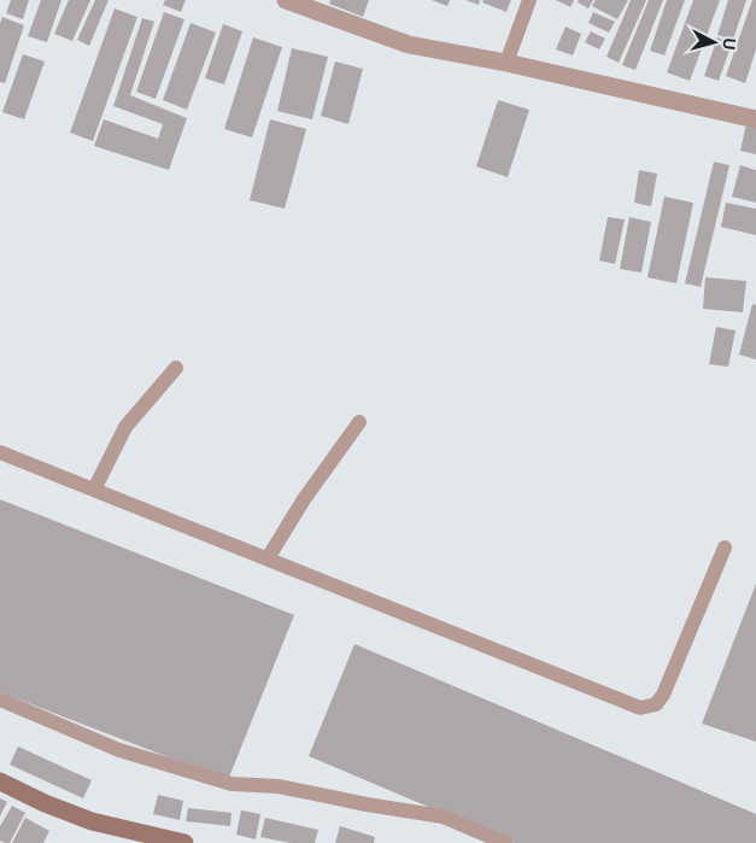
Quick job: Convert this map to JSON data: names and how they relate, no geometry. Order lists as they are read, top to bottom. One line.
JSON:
{"north":"right"}
